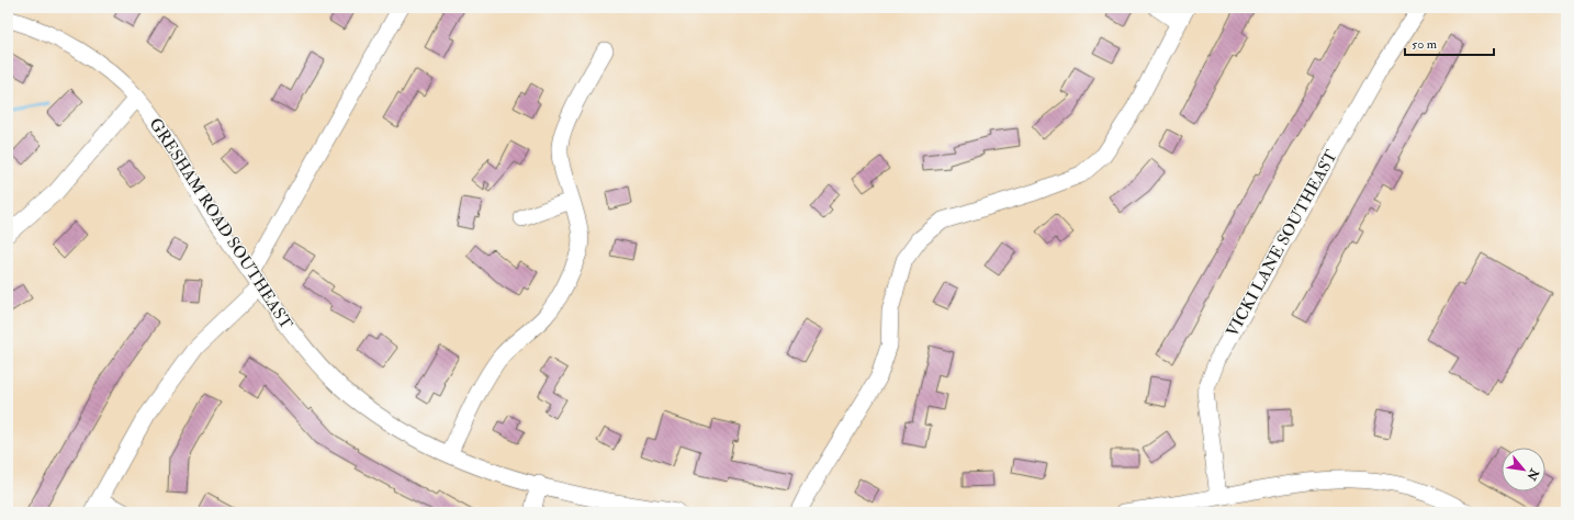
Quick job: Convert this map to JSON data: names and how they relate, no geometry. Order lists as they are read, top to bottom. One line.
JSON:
{"streets":{"street":["GRESHAM ROAD SOUTHEAST","VICKI LANE SOUTHEAST"]},"scale_bar":"50 m","north":"bottom right"}
